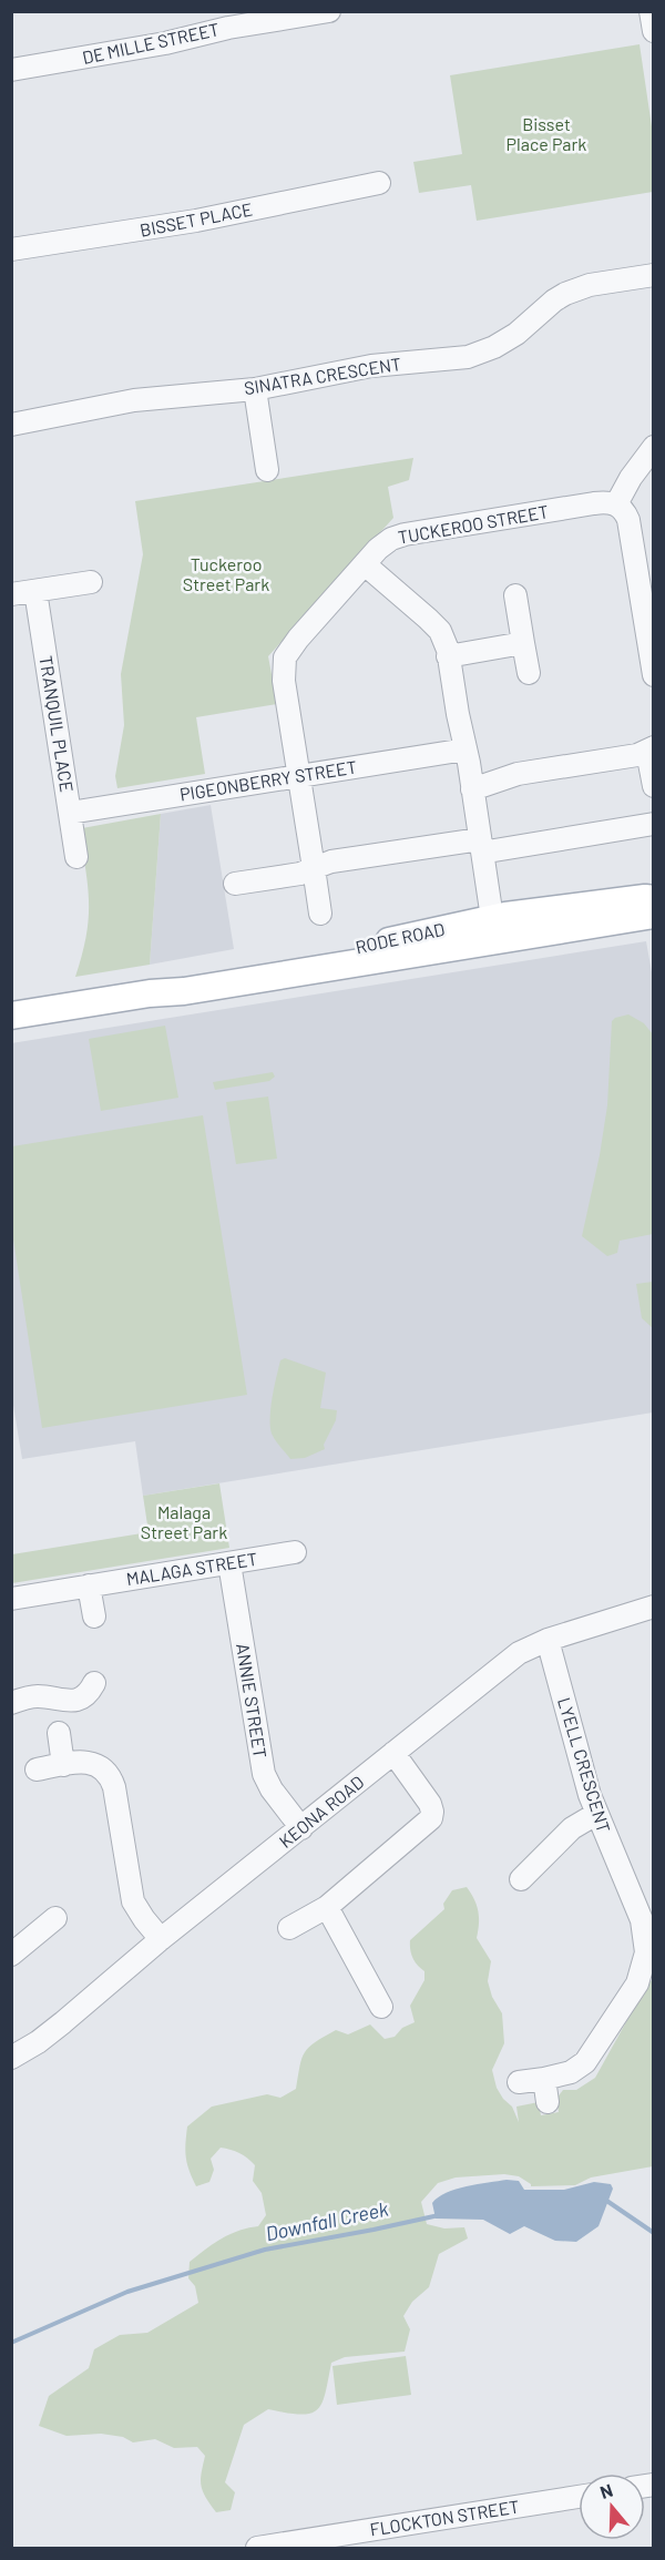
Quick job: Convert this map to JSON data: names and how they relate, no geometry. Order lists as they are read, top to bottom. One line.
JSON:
{"streets":{"main road":["RODE ROAD"],"street":["DE MILLE STREET","BISSET PLACE","SINATRA CRESCENT","TUCKEROO STREET","TRANQUIL PLACE","PIGEONBERRY STREET","MALAGA STREET","ANNIE STREET","LYELL CRESCENT","KEONA ROAD","FLOCKTON STREET"]},"crossings":[["TUCKEROO STREET","PIGEONBERRY STREET"],["TRANQUIL PLACE","PIGEONBERRY STREET"],["MALAGA STREET","ANNIE STREET"],["ANNIE STREET","KEONA ROAD"],["LYELL CRESCENT","KEONA ROAD"]],"water":["Downfall Creek"],"parks":["Bisset Place Park","Tuckeroo Street Park","Malaga Street Park"],"north":"top"}
